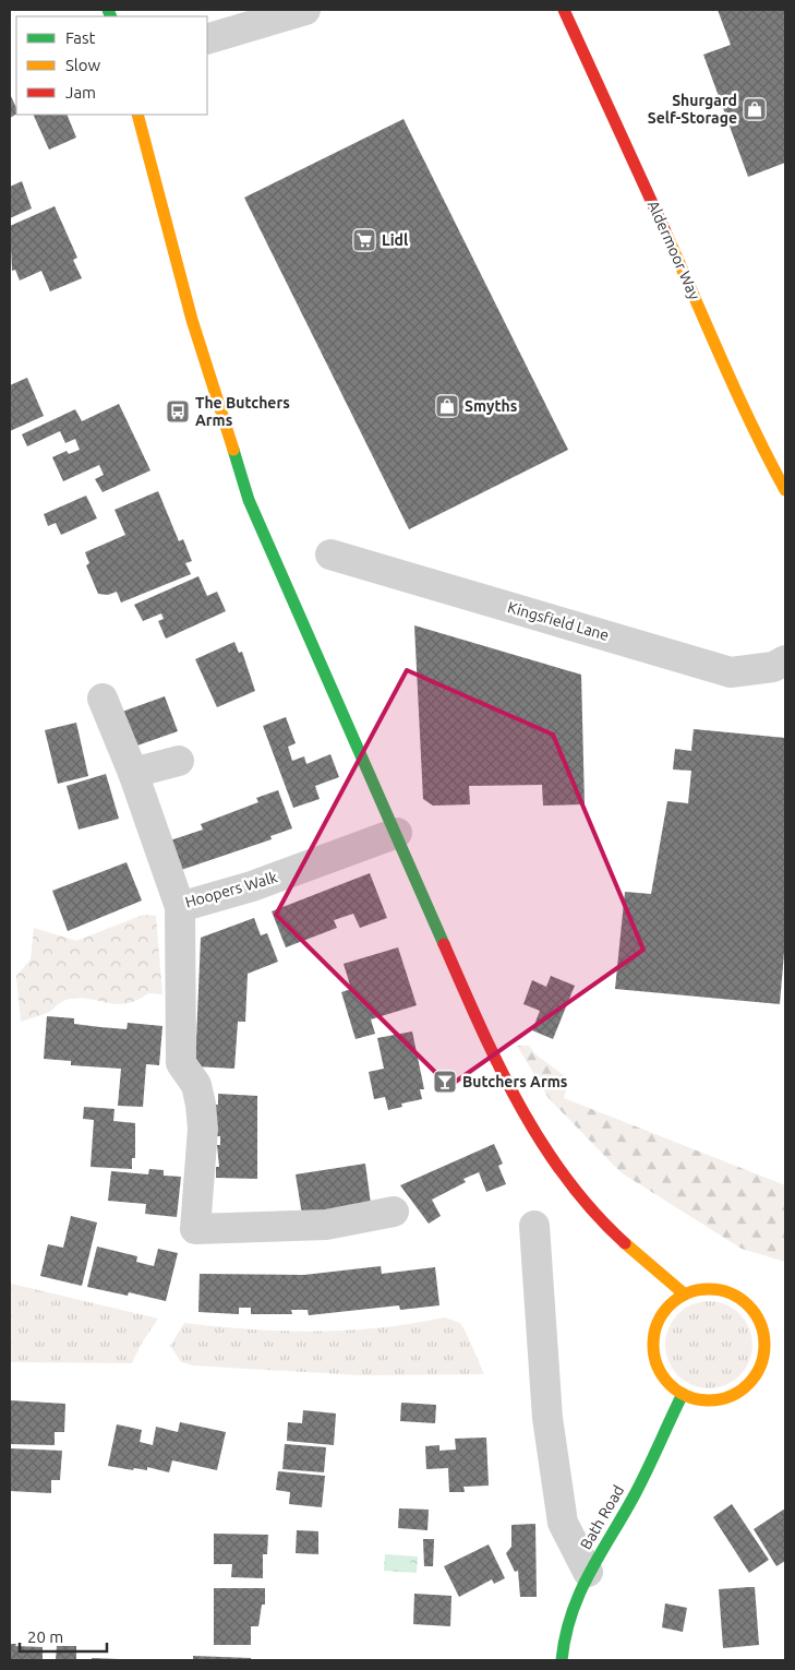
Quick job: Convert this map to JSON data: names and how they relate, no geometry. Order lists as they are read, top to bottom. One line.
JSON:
{"streets":{"main road":["Aldermoor Way","Bath Road"],"street":["Kingsfield Lane","Hoopers Walk"]},"places":{"shop":["Shurgard Self-Storage","Smyths"],"supermarket":["Lidl"],"bus stop":["The Butchers Arms"],"bar":["Butchers Arms"]},"legend":["Fast","Slow","Jam"],"scale_bar":"20 m"}
